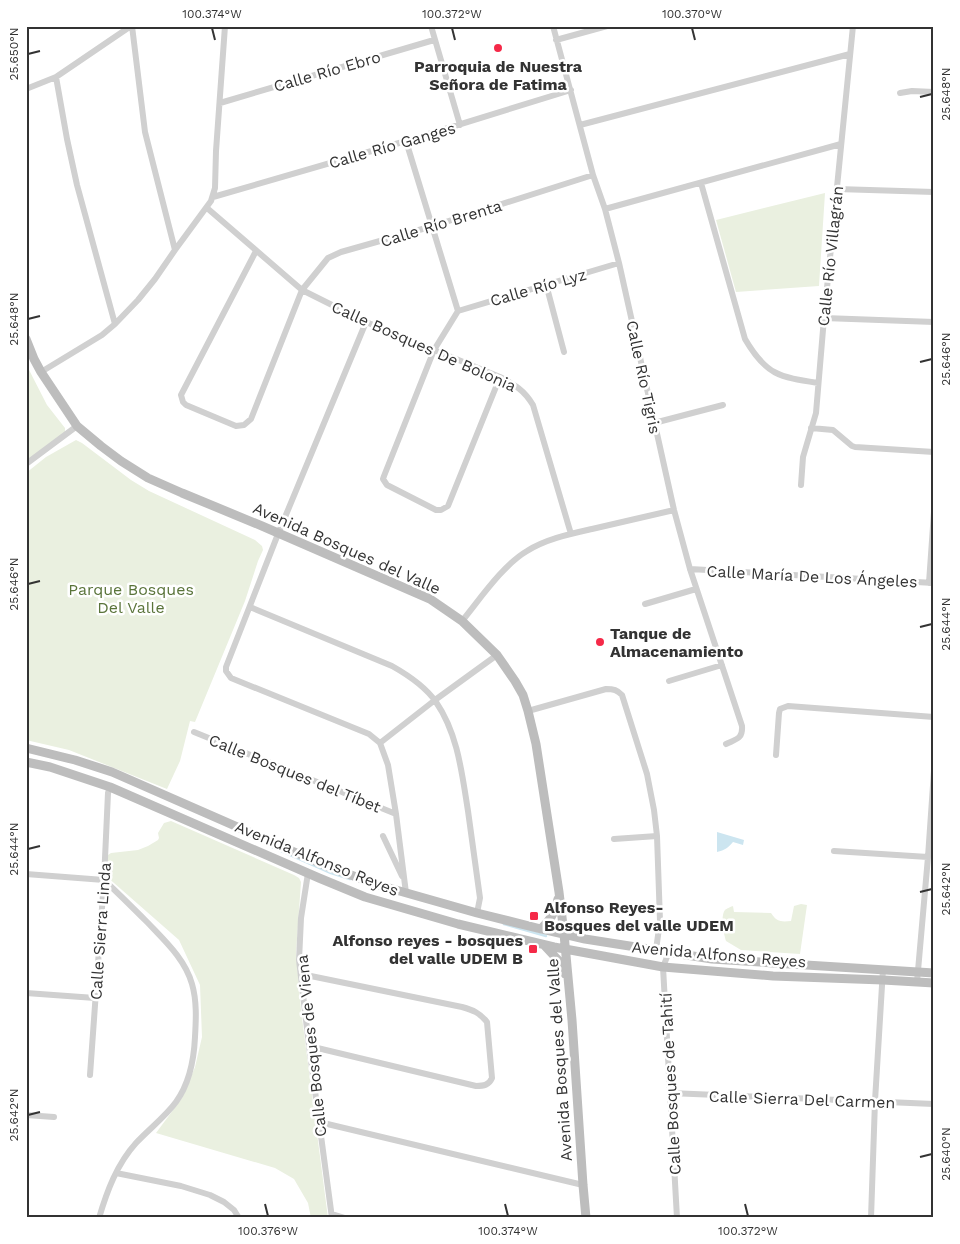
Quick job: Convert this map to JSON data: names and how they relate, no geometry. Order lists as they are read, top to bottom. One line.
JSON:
{"streets":{"main road":["Avenida Bosques del Valle","Avenida Alfonso Reyes"],"street":["Calle Río Ebro","Calle Río Ganges","Calle Río Brenta","Calle Río Villagrán","Calle Río Lyz","Calle Bosques De Bolonia","Calle Río Tigris","Calle María De Los Ángeles","Calle Bosques del Tíbet","Calle Sierra Linda","Calle Bosques de Viena","Calle Bosques de Tahití","Calle Sierra Del Carmen"]},"crossings":[["Calle Río Ganges","Calle Río Tigris"],["Calle Río Brenta","Calle Bosques De Bolonia"],["Calle Río Brenta","Calle Río Tigris"],["Calle Río Lyz","Calle Río Tigris"],["Calle Río Tigris","Calle María De Los Ángeles"],["Avenida Bosques del Valle","Avenida Alfonso Reyes"],["Avenida Alfonso Reyes","Calle Sierra Linda"],["Avenida Alfonso Reyes","Calle Bosques de Viena"],["Avenida Alfonso Reyes","Calle Bosques de Tahití"],["Calle Bosques de Tahití","Calle Sierra Del Carmen"]],"parks":["Parque Bosques Del Valle"],"places":{"other":["Parroquia de Nuestra Señora de Fatima","Tanque de Almacenamiento"],"transit":["Alfonso Reyes- Bosques del valle UDEM","Alfonso reyes - bosques del valle UDEM B"]},"coordinates":["100.374°W","100.372°W","100.370°W","25.650°N","25.648°N","25.646°N","25.644°N","25.642°N","25.640°N","100.376°W"]}
